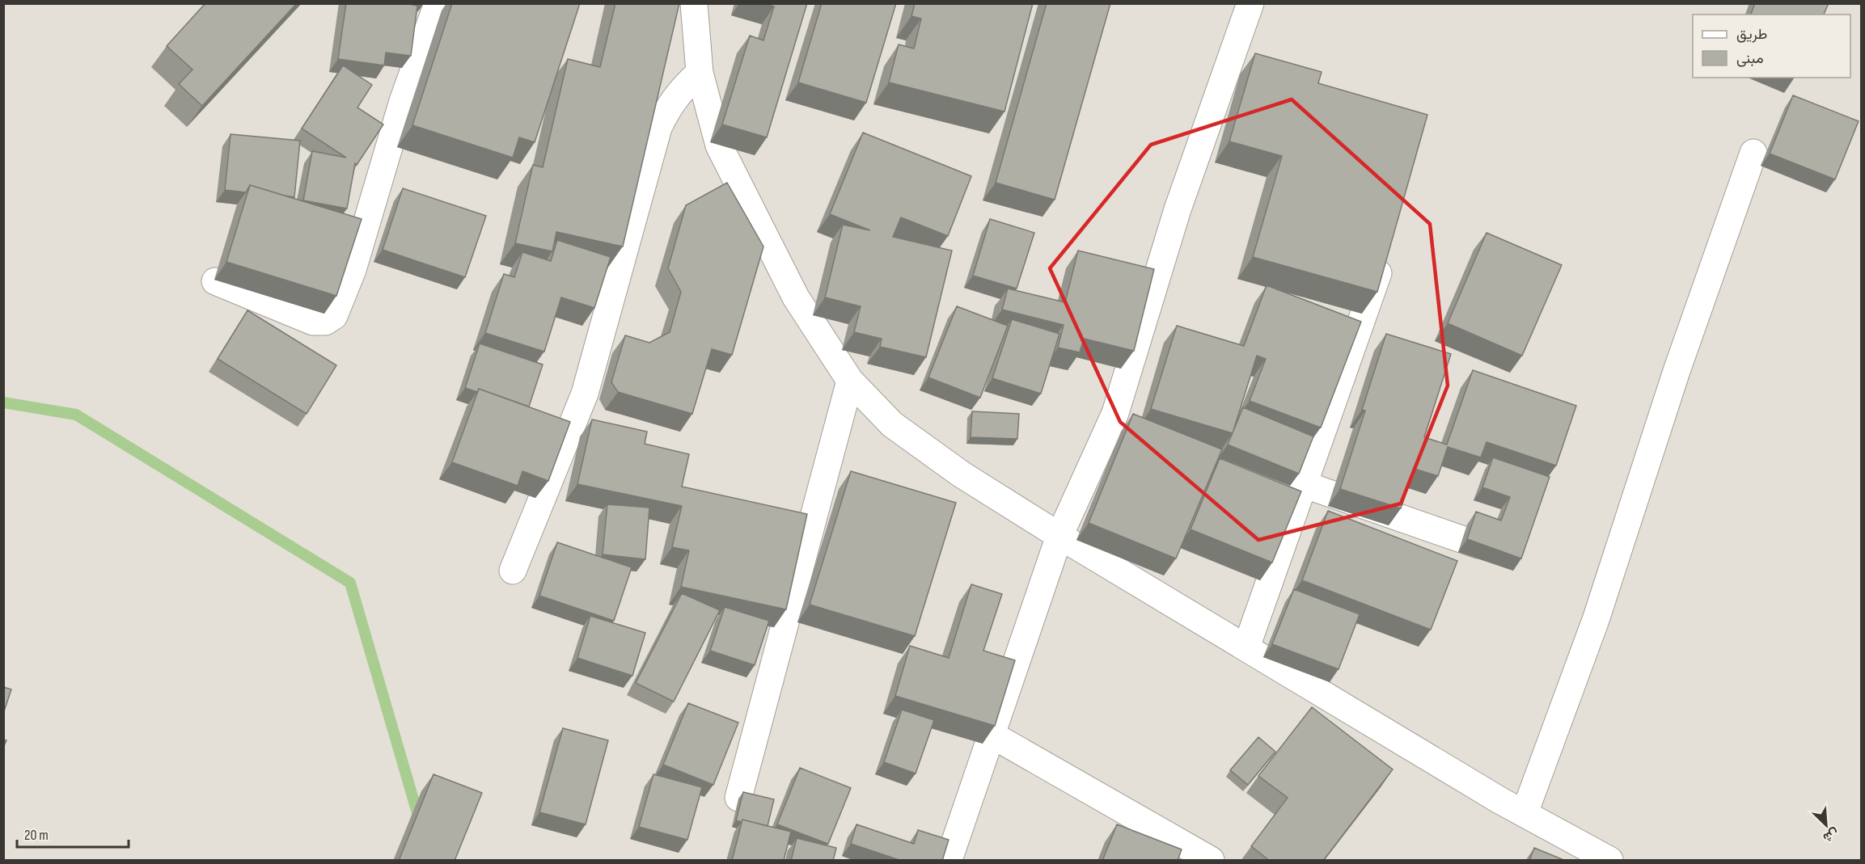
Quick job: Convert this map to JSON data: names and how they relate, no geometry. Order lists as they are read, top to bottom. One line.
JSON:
{"legend":["طريق","مبنى"],"scale_bar":"20 m","north":"bottom right"}
